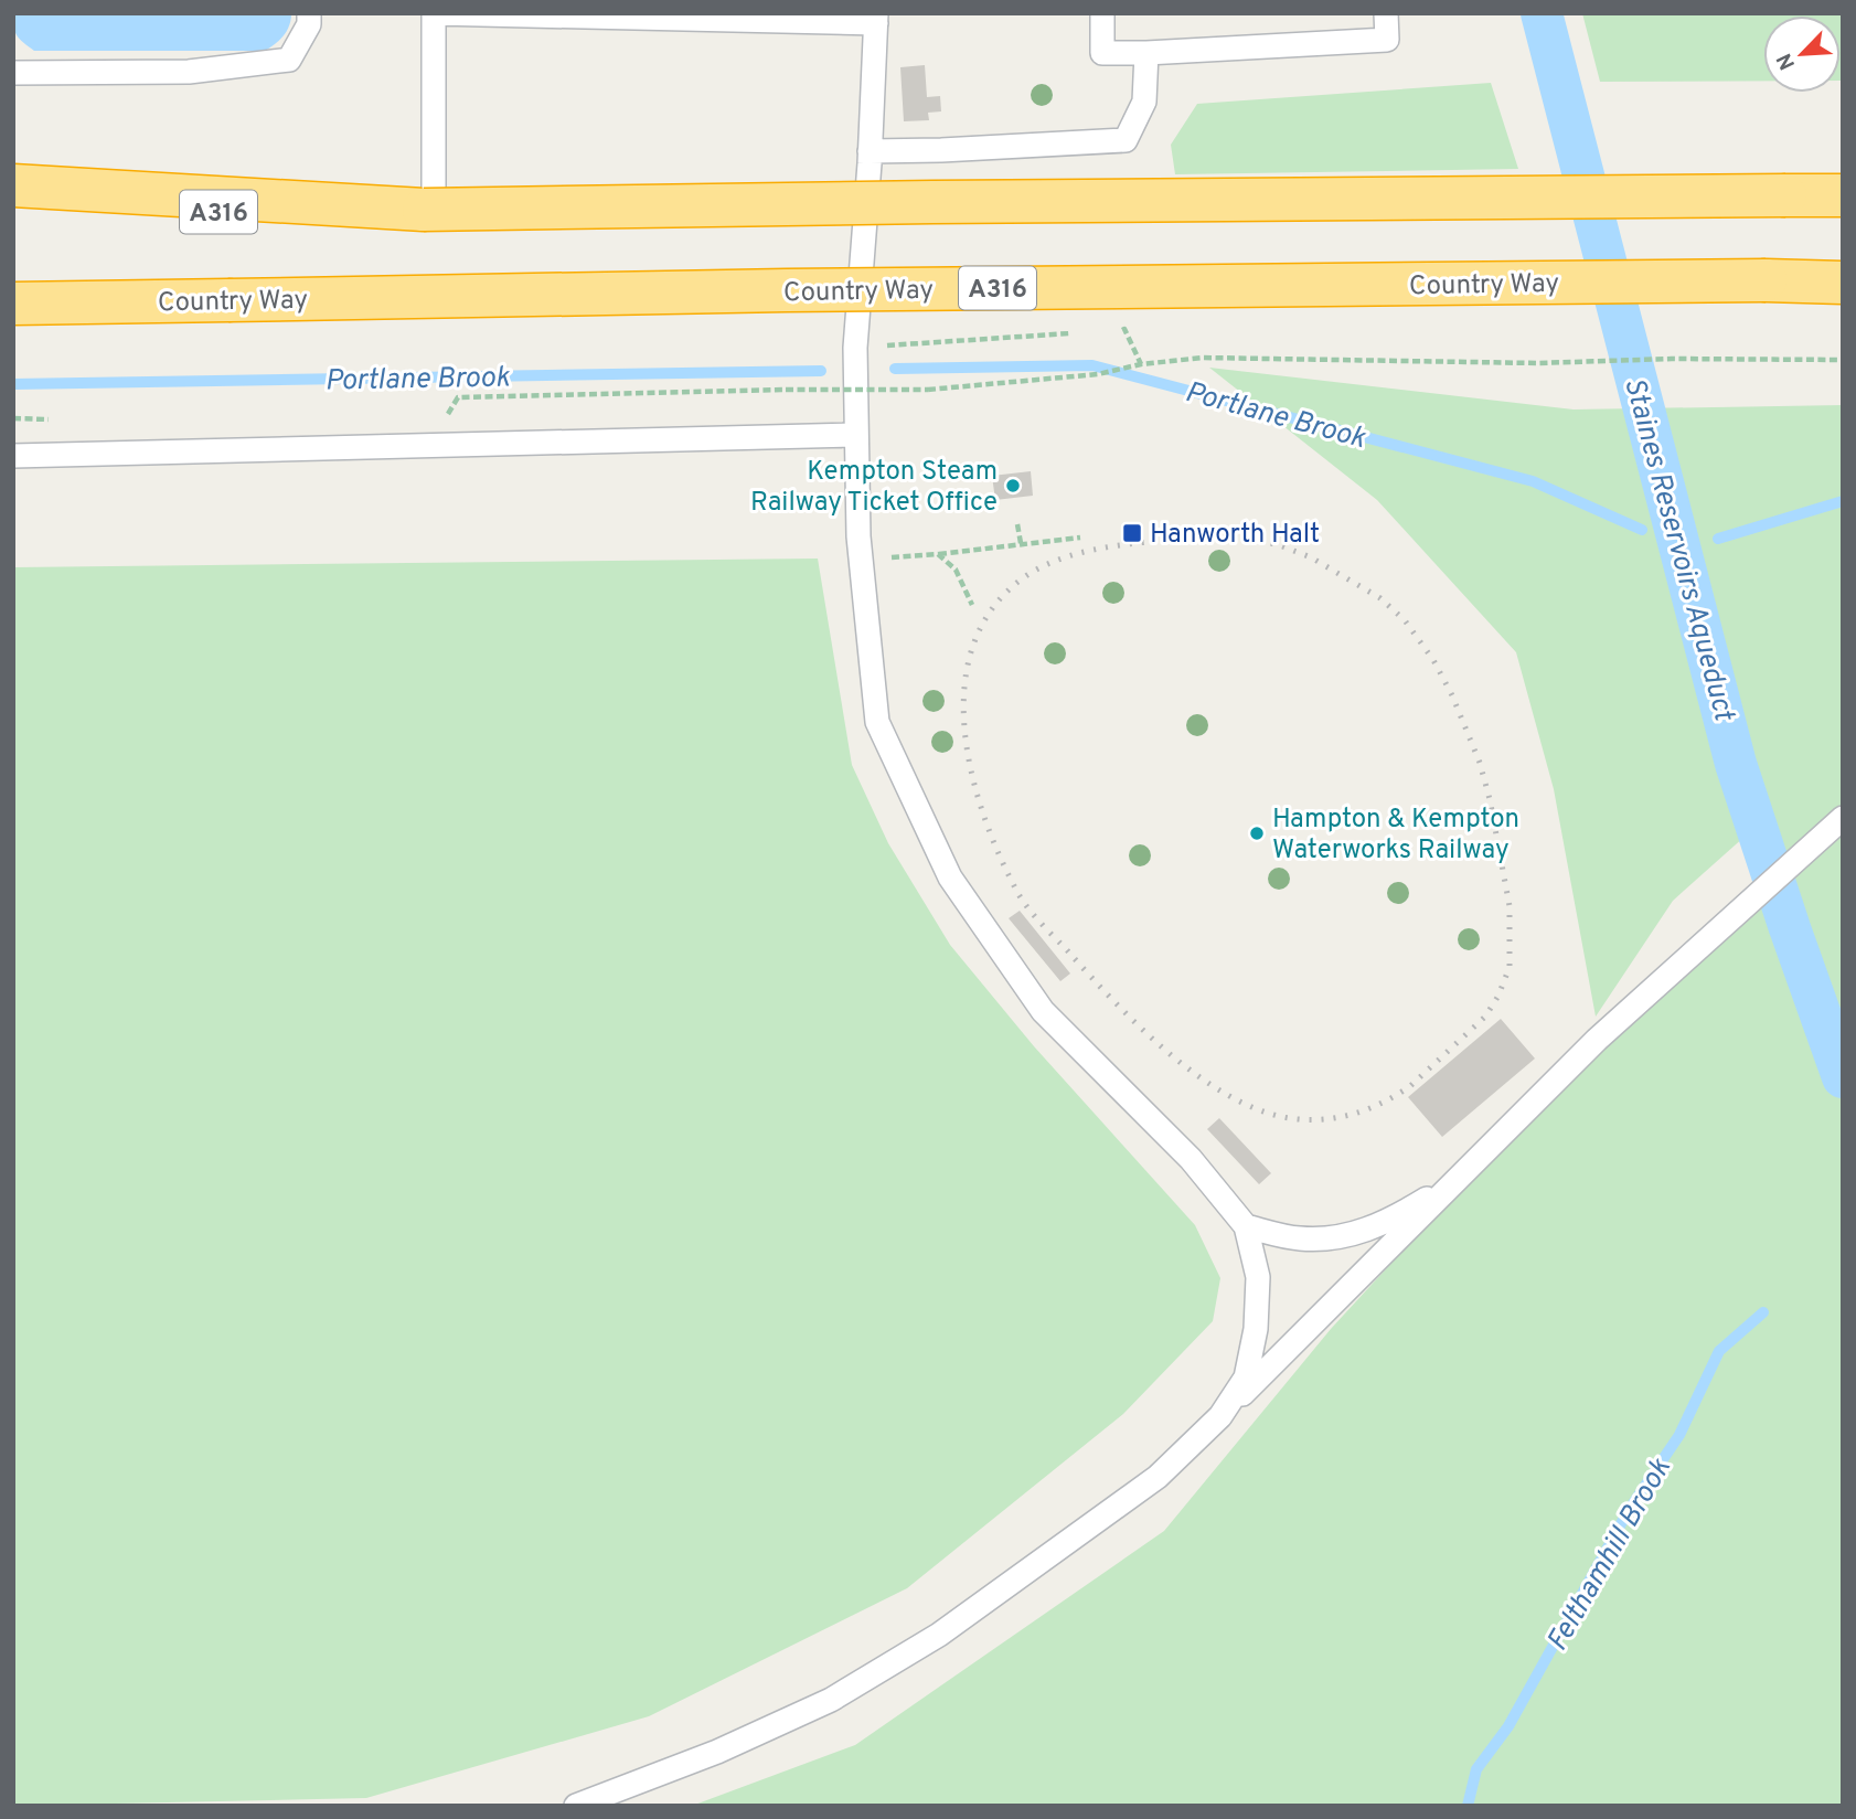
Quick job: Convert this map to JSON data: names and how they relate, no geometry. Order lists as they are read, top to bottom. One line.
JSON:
{"streets":{"highway":["A316","Country Way"]},"water":["Portlane Brook","Staines Reservoirs Aqueduct","Felthamhill Brook"],"places":{"other":["Kempton Steam Railway Ticket Office","Hampton & Kempton Waterworks Railway"],"transit":["Hanworth Halt"]},"north":"bottom left"}
